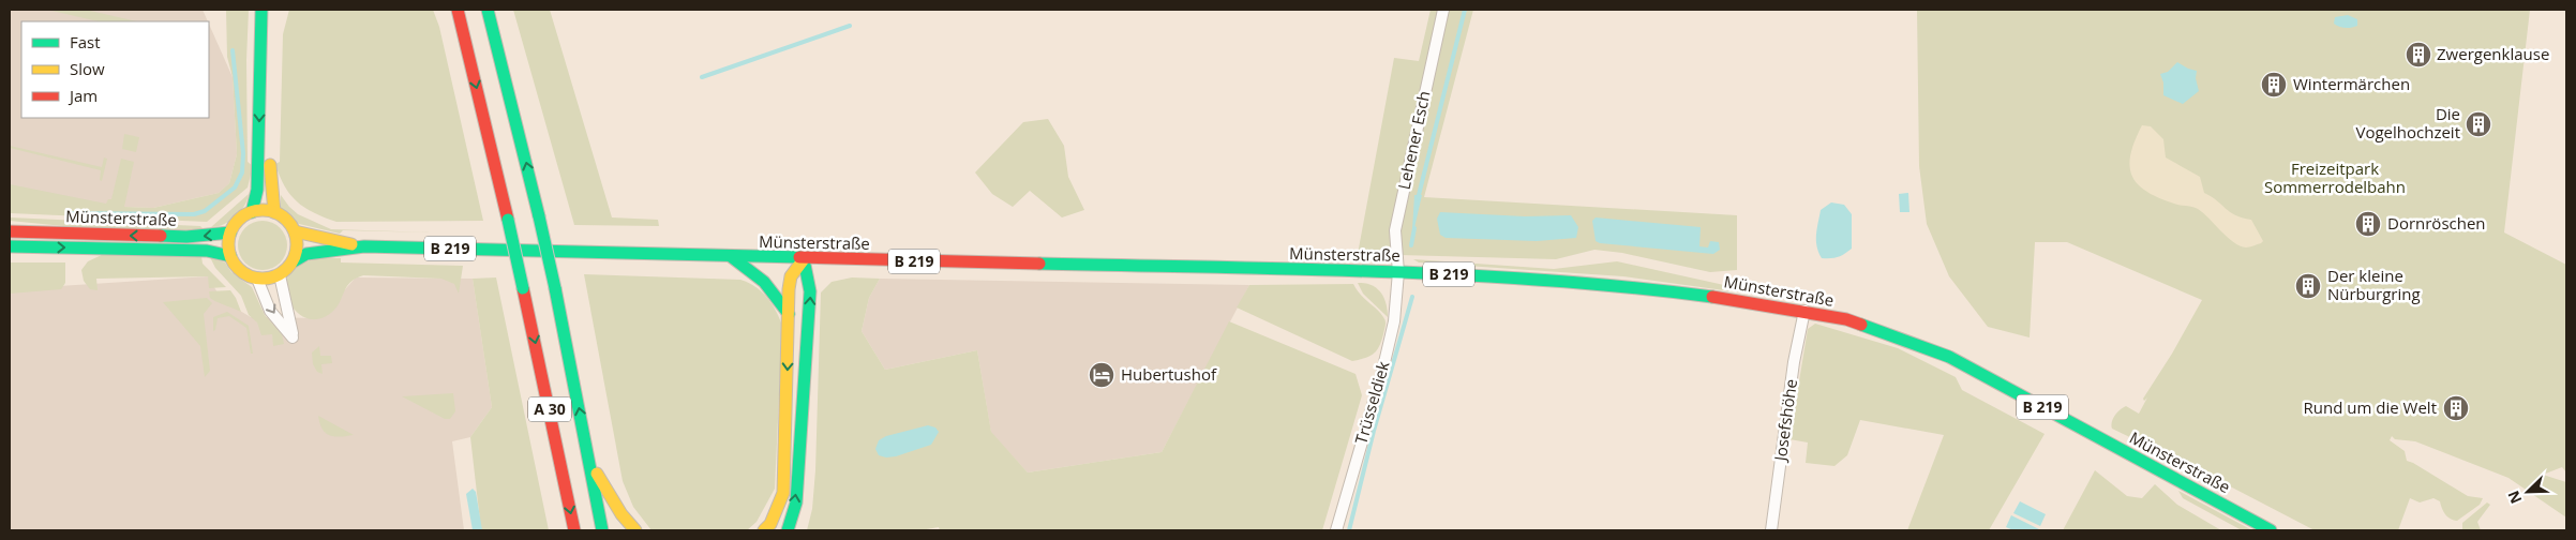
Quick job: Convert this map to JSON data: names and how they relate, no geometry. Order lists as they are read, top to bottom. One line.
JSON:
{"streets":{"main road":["Münsterstraße","B 219","A 30"],"street":["Lehener Esch","Trüsseldiek","Josefshöhe"]},"crossings":[["Lehener Esch","Münsterstraße"],["Lehener Esch","Trüsseldiek"],["Münsterstraße","Trüsseldiek"],["Münsterstraße","Josefshöhe"]],"parks":["Freizeitpark Sommerrodelbahn"],"places":{"building":["Zwergenklause","Wintermärchen","Die Vogelhochzeit","Dornröschen","Der kleine Nürburgring","Rund um die Welt"],"hotel":["Hubertushof"]},"legend":["Fast","Slow","Jam"],"north":"bottom left"}
